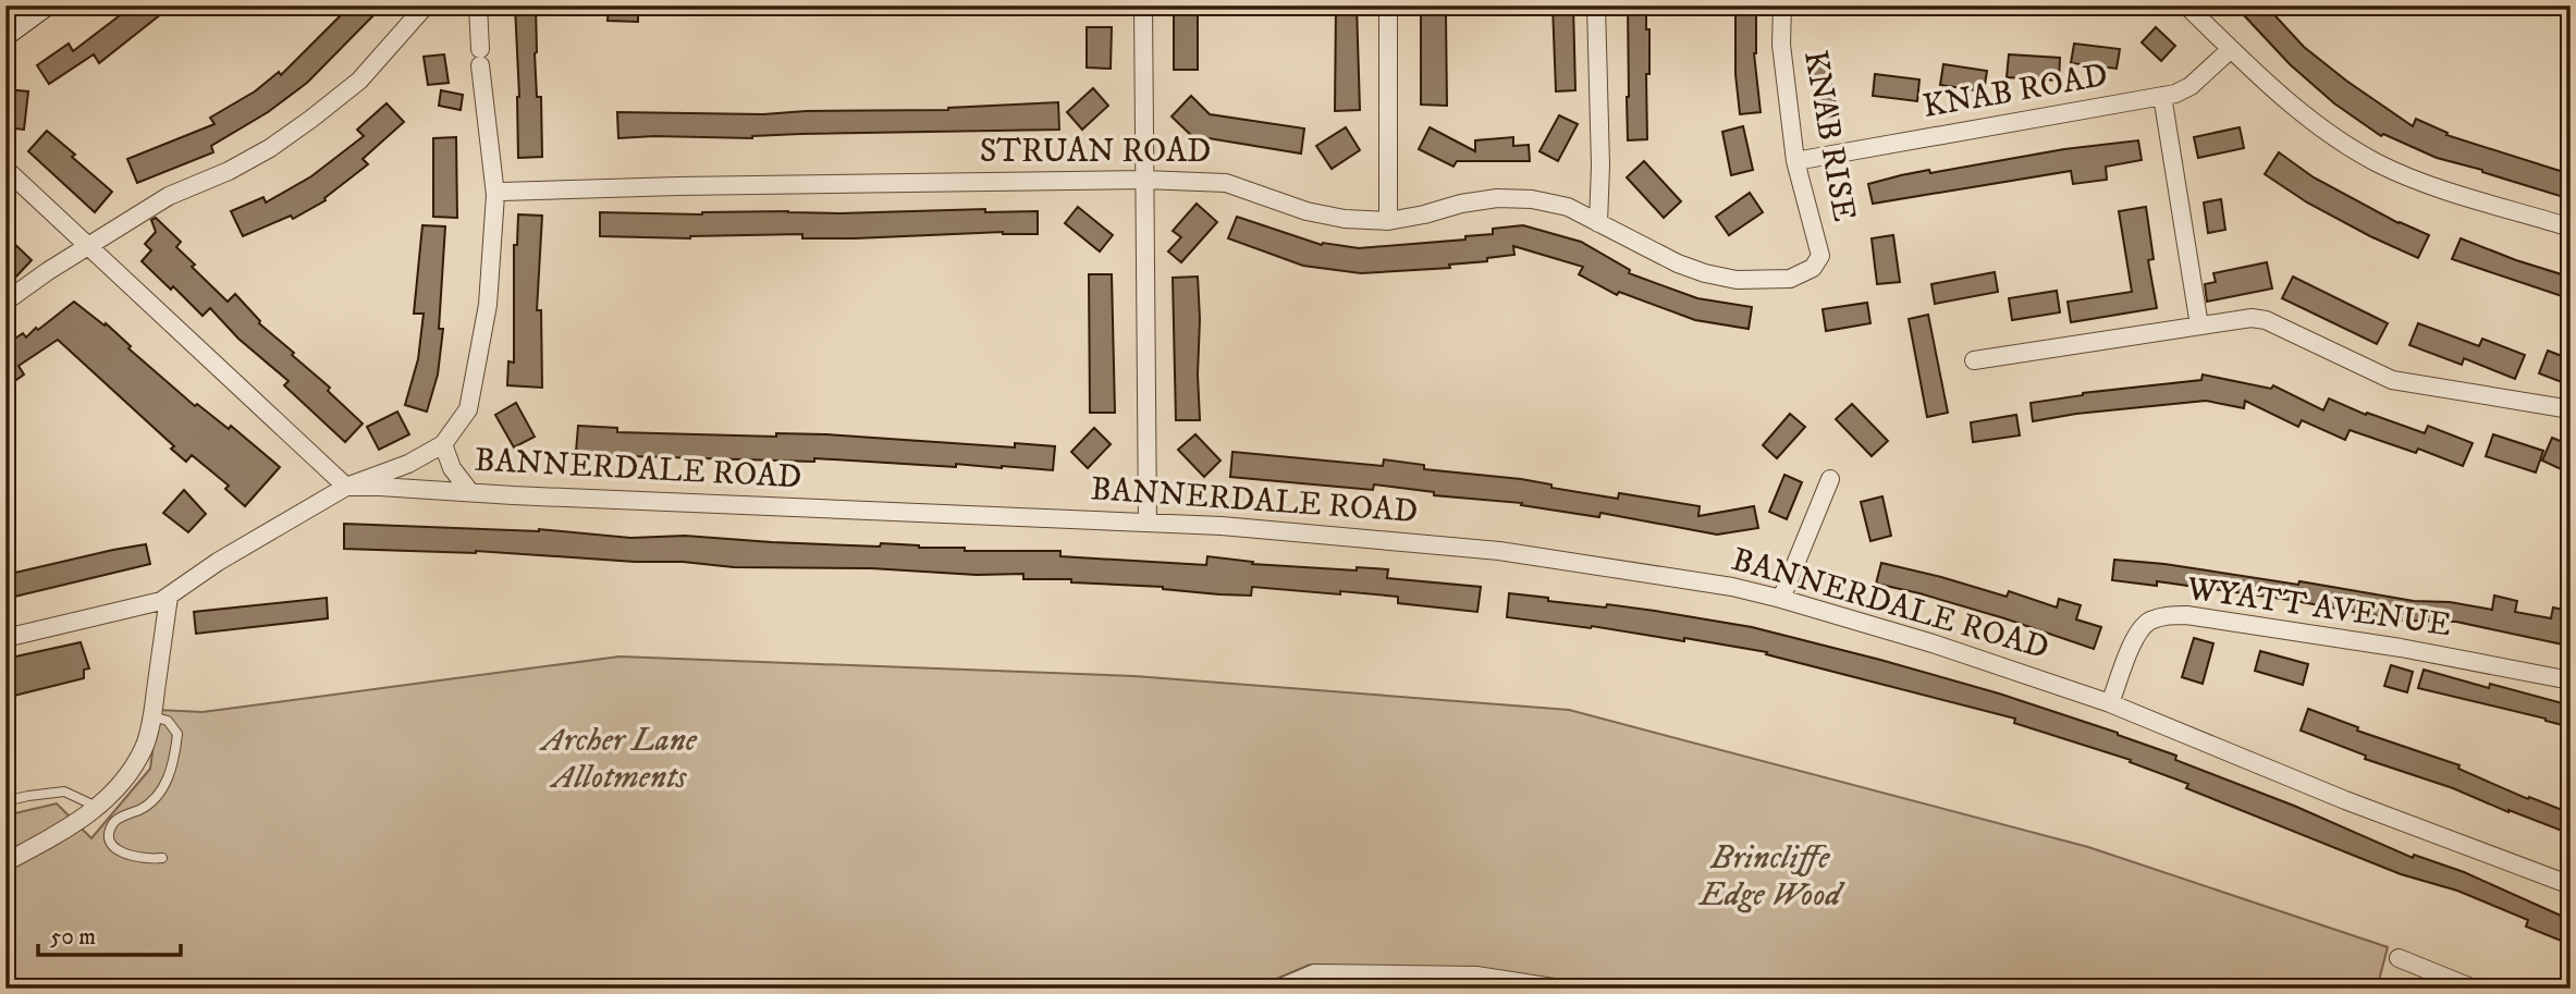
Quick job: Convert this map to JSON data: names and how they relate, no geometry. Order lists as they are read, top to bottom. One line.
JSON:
{"streets":{"street":["KNAB ROAD","KNAB RISE","STRUAN ROAD","BANNERDALE ROAD","WYATT AVENUE"]},"crossings":[["KNAB ROAD","KNAB RISE"],["KNAB RISE","STRUAN ROAD"],["BANNERDALE ROAD","WYATT AVENUE"]],"parks":["Archer Lane Allotments","Brincliffe Edge Wood"],"scale_bar":"50 m"}
